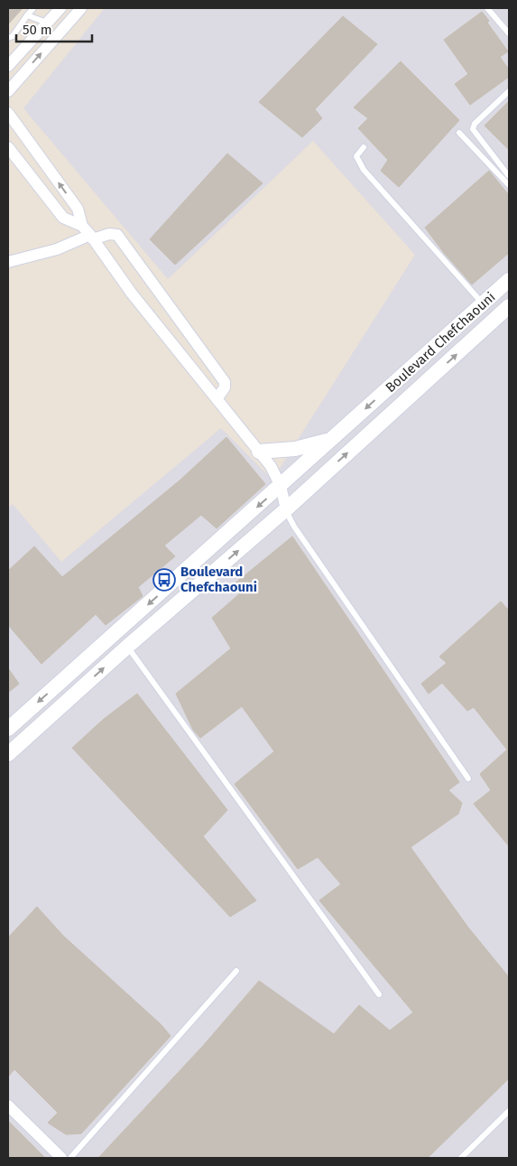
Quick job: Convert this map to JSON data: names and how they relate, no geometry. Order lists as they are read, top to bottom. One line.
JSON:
{"streets":{"street":["Boulevard Chefchaouni"]},"places":{"bus stop":["Boulevard Chefchaouni"]},"scale_bar":"50 m"}
